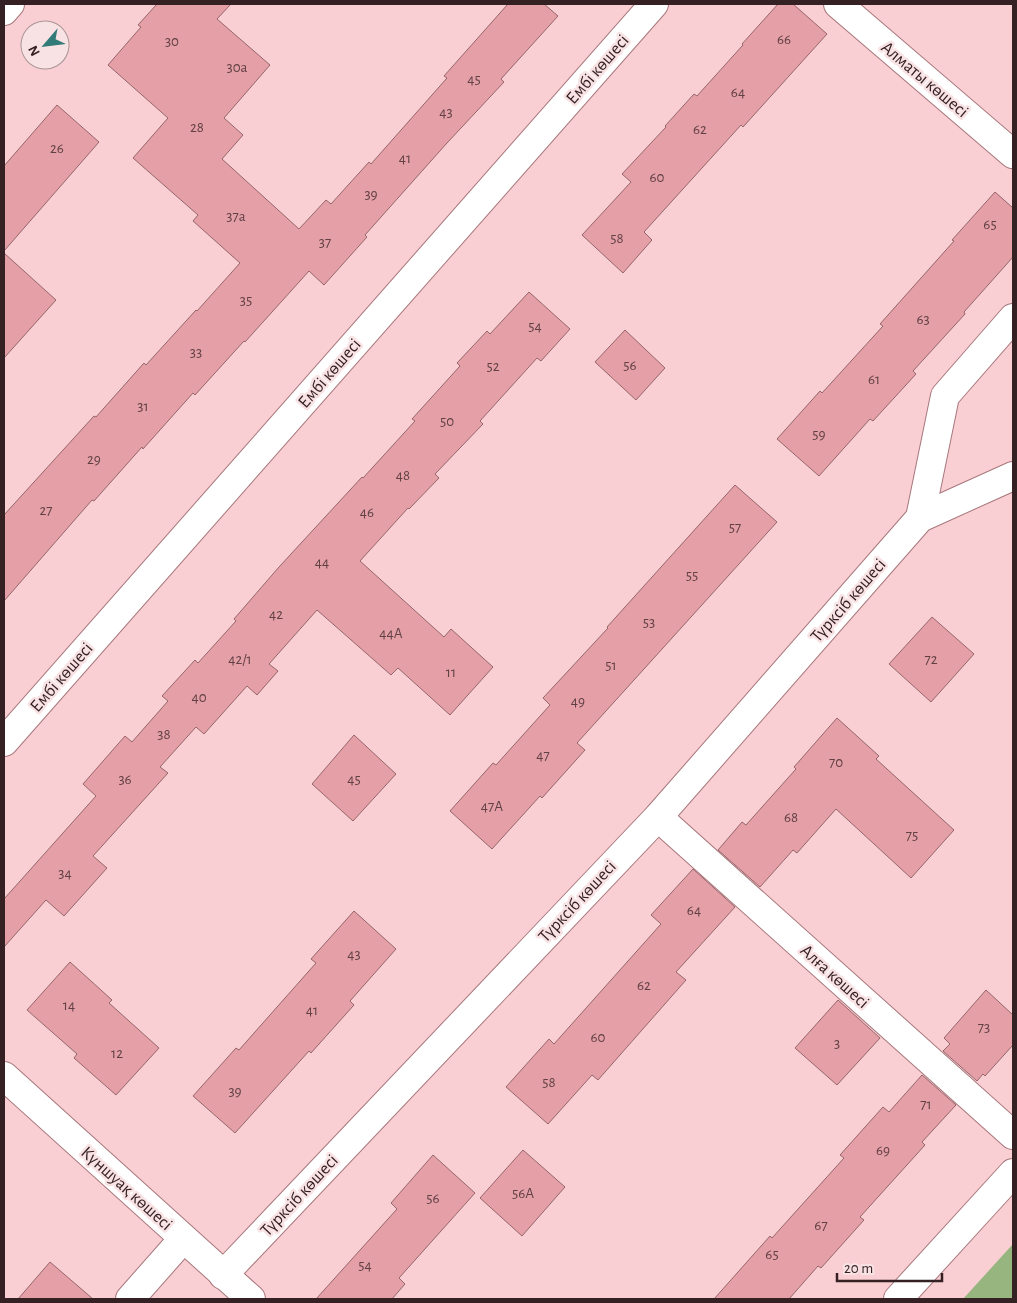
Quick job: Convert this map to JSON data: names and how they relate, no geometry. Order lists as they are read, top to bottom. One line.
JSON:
{"streets":{"street":["Ембі көшесі","Алматы көшесі","Түрксіб көшесі","Алға көшесі","Күншуақ көшесі"]},"crossings":[["Түрксіб көшесі","Алға көшесі"],["Түрксіб көшесі","Күншуақ көшесі"]],"house_numbers":["66","30","30а","45","64","43","28","62","26","41","60","39","37а","65","58","37","35","63","54","33","56","52","61","31","50","59","29","48","27","46","57","44","55","42","53","44А","42/1","72","51","11","40","49","38","47","70","36","45","47А","68","75","34","64","43","62","14","41","73","60","3","12","58","39","71","69","56А","56","67","65","54"],"scale_bar":"20 m","north":"bottom left"}
